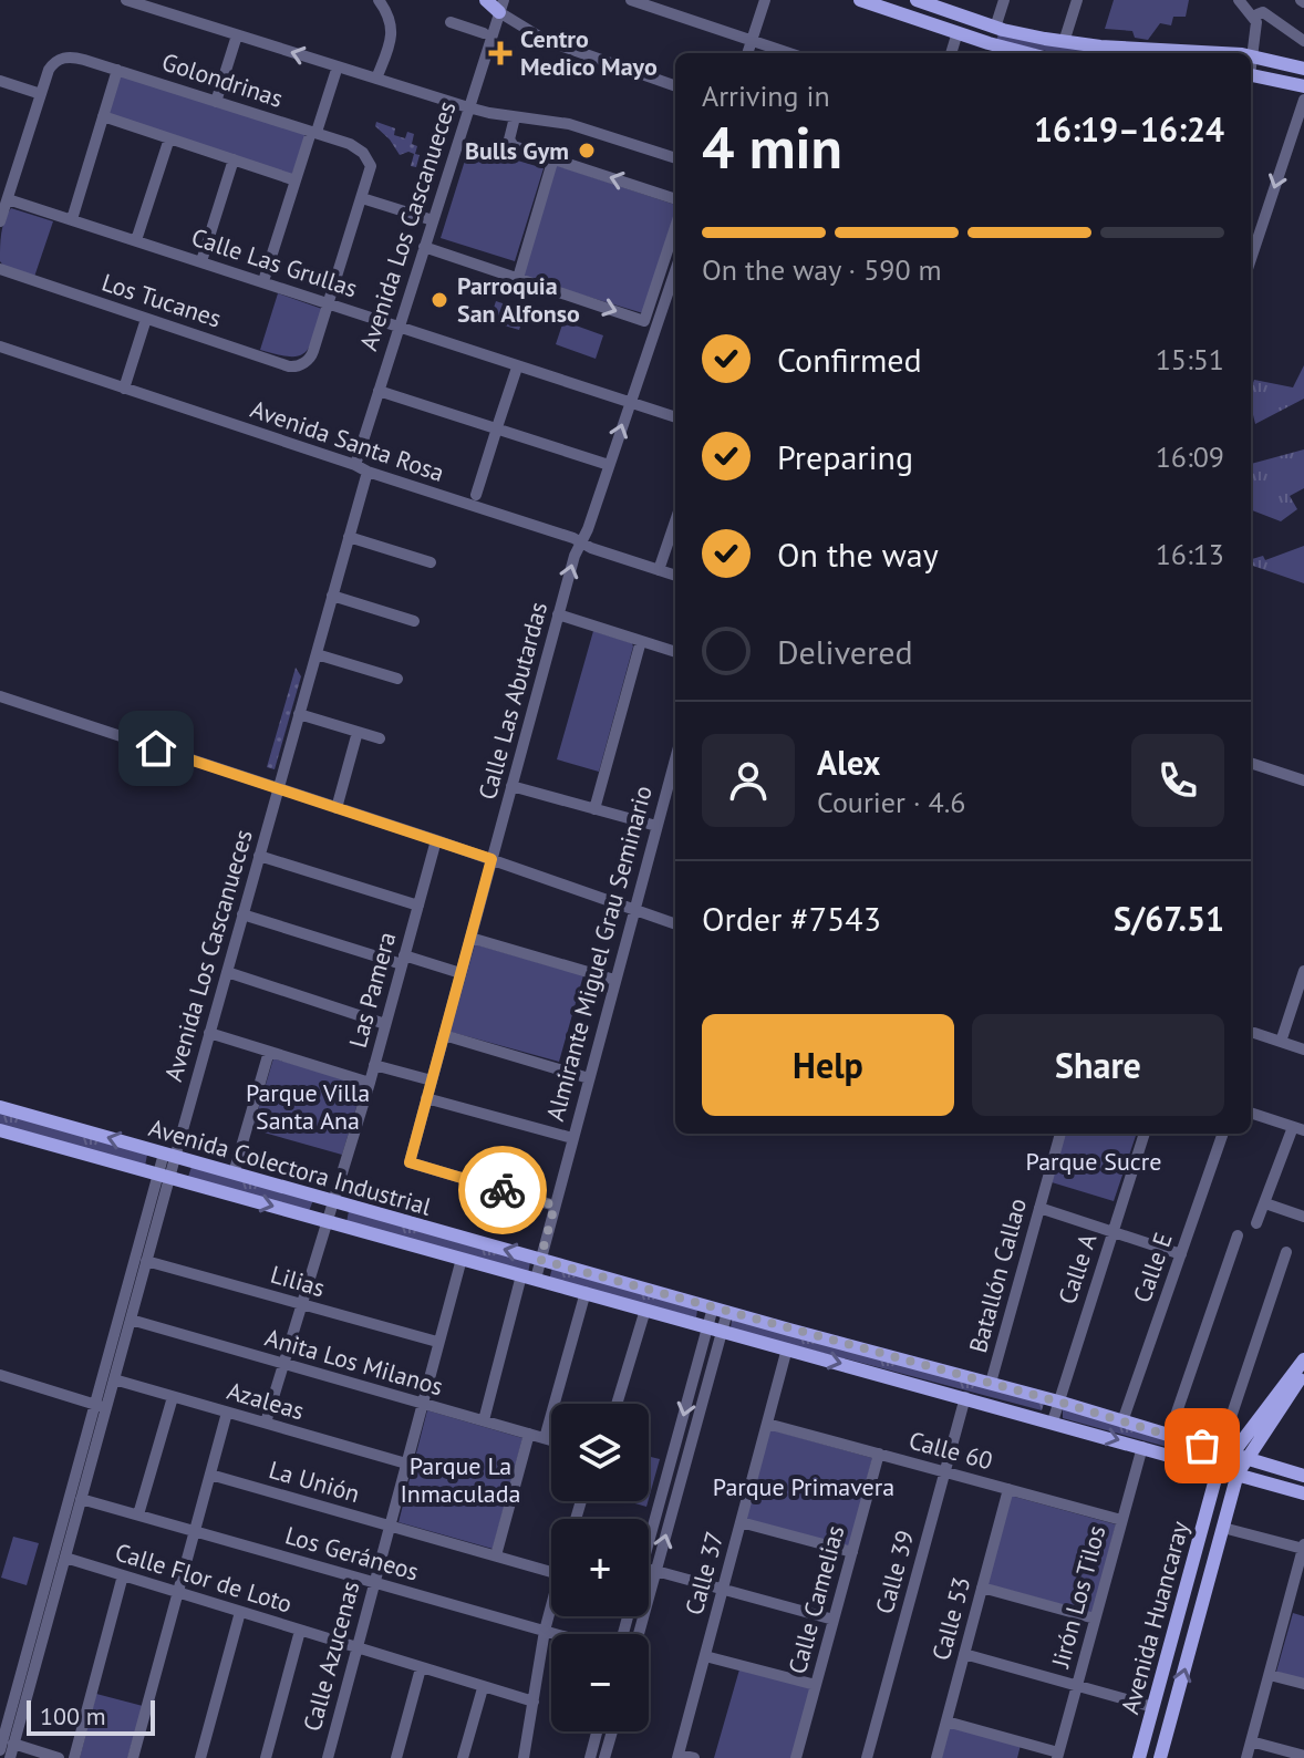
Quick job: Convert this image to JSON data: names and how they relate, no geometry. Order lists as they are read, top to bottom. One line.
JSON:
{"streets":{"main road":["Avenida Colectora Industrial","Avenida Huancaray"],"street":["Golondrinas","Avenida Los Cascanueces","Calle Las Grullas","Los Tucanes","Avenida Santa Rosa","Calle Las Abutardas","Almirante Miguel Grau Seminario","Las Pamera","Calle E","Calle A","Batallón Callao","Lilias","Anita Los Milanos","Azaleas","Calle 60","La Unión","Los Geráneos","Calle 39","Calle 37","Calle Flor de Loto","Jirón Los Tilos","Calle Camelias","Calle 53","Calle Azucenas"]},"crossings":[["Avenida Los Cascanueces","Calle Las Grullas"],["Avenida Los Cascanueces","Avenida Santa Rosa"],["Avenida Los Cascanueces","Avenida Colectora Industrial"],["Avenida Los Cascanueces","Lilias"],["Avenida Los Cascanueces","Anita Los Milanos"],["Avenida Los Cascanueces","Azaleas"],["Avenida Los Cascanueces","Los Geráneos"],["Avenida Los Cascanueces","Calle Flor de Loto"],["Calle Las Grullas","Los Tucanes"],["Calle Las Grullas","Calle Las Abutardas"],["Avenida Santa Rosa","Calle Las Abutardas"],["Calle Las Abutardas","Almirante Miguel Grau Seminario"],["Almirante Miguel Grau Seminario","Avenida Colectora Industrial"],["Almirante Miguel Grau Seminario","Anita Los Milanos"],["Las Pamera","Avenida Colectora Industrial"],["Las Pamera","Lilias"],["Las Pamera","Anita Los Milanos"],["Las Pamera","Azaleas"],["Avenida Colectora Industrial","Calle E"],["Avenida Colectora Industrial","Calle A"],["Avenida Colectora Industrial","Batallón Callao"],["Avenida Colectora Industrial","Calle 39"],["Avenida Colectora Industrial","Calle 37"],["Avenida Colectora Industrial","Jirón Los Tilos"],["Avenida Colectora Industrial","Avenida Huancaray"],["Avenida Colectora Industrial","Calle Azucenas"],["Lilias","Calle Azucenas"],["Anita Los Milanos","Calle Azucenas"],["Azaleas","Calle Azucenas"],["Calle 60","Calle 39"],["Calle 60","Calle 37"],["Calle 60","Jirón Los Tilos"],["Calle 60","Calle Camelias"],["Calle 60","Calle 53"],["La Unión","Calle Azucenas"],["Los Geráneos","Calle Azucenas"],["Calle Flor de Loto","Calle Azucenas"]],"parks":["Parque Villa Santa Ana","Parque Sucre","Parque La Inmaculada","Parque Primavera"],"places":{"health":["Centro Medico Mayo"],"other":["Bulls Gym","Parroquia San Alfonso"]},"scale_bar":"100 m","page":{"heading":["4 min","Arriving in","16:19–16:24"],"panel":["Alex","Courier · 4.6","Order #7543","S/67.51"],"bar":"On the way · 590 m","list":[["Confirmed","15:51"],["Preparing","16:09"],["On the way","16:13"],"Delivered"],"buttons":["Help","Share"],"map_buttons":["+","−"],"scale":"100 m"}}
